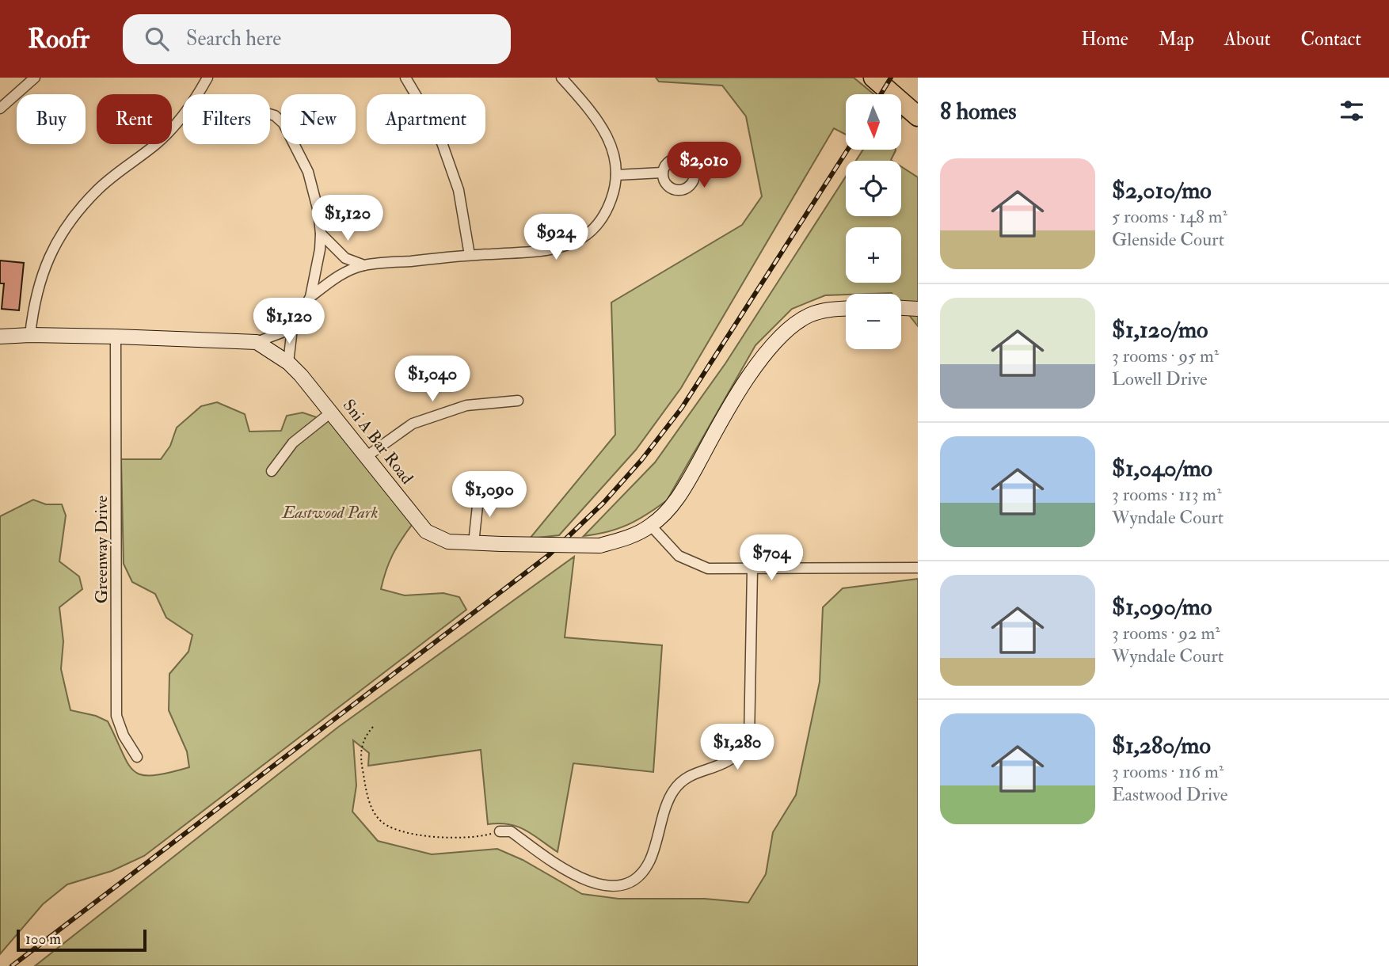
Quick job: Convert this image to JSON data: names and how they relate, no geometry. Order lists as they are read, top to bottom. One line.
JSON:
{"streets":{"street":["Sni A Bar Road","Greenway Drive"]},"parks":["Eastwood Park"],"scale_bar":"100 m","north":"bottom","page":{"header":"Roofr","search":"Search here","nav":["Home","Map","About","Contact"],"heading":"8 homes","map_buttons":["+","−"],"chip":["Buy","Rent","Filters","New","Apartment"],"price":["$2,010","$1,120","$924","$1,120","$1,040","$1,090","$704","$1,280"],"list":[{"name":"$2,010/mo","note":"5 rooms · 148 m² · Glenside Court"},{"name":"$1,120/mo","note":"3 rooms · 95 m² · Lowell Drive"},{"name":"$1,040/mo","note":"3 rooms · 113 m² · Wyndale Court"},{"name":"$1,090/mo","note":"3 rooms · 92 m² · Wyndale Court"},{"name":"$1,280/mo","note":"3 rooms · 116 m² · Eastwood Drive"}],"scale":"100 m"}}
